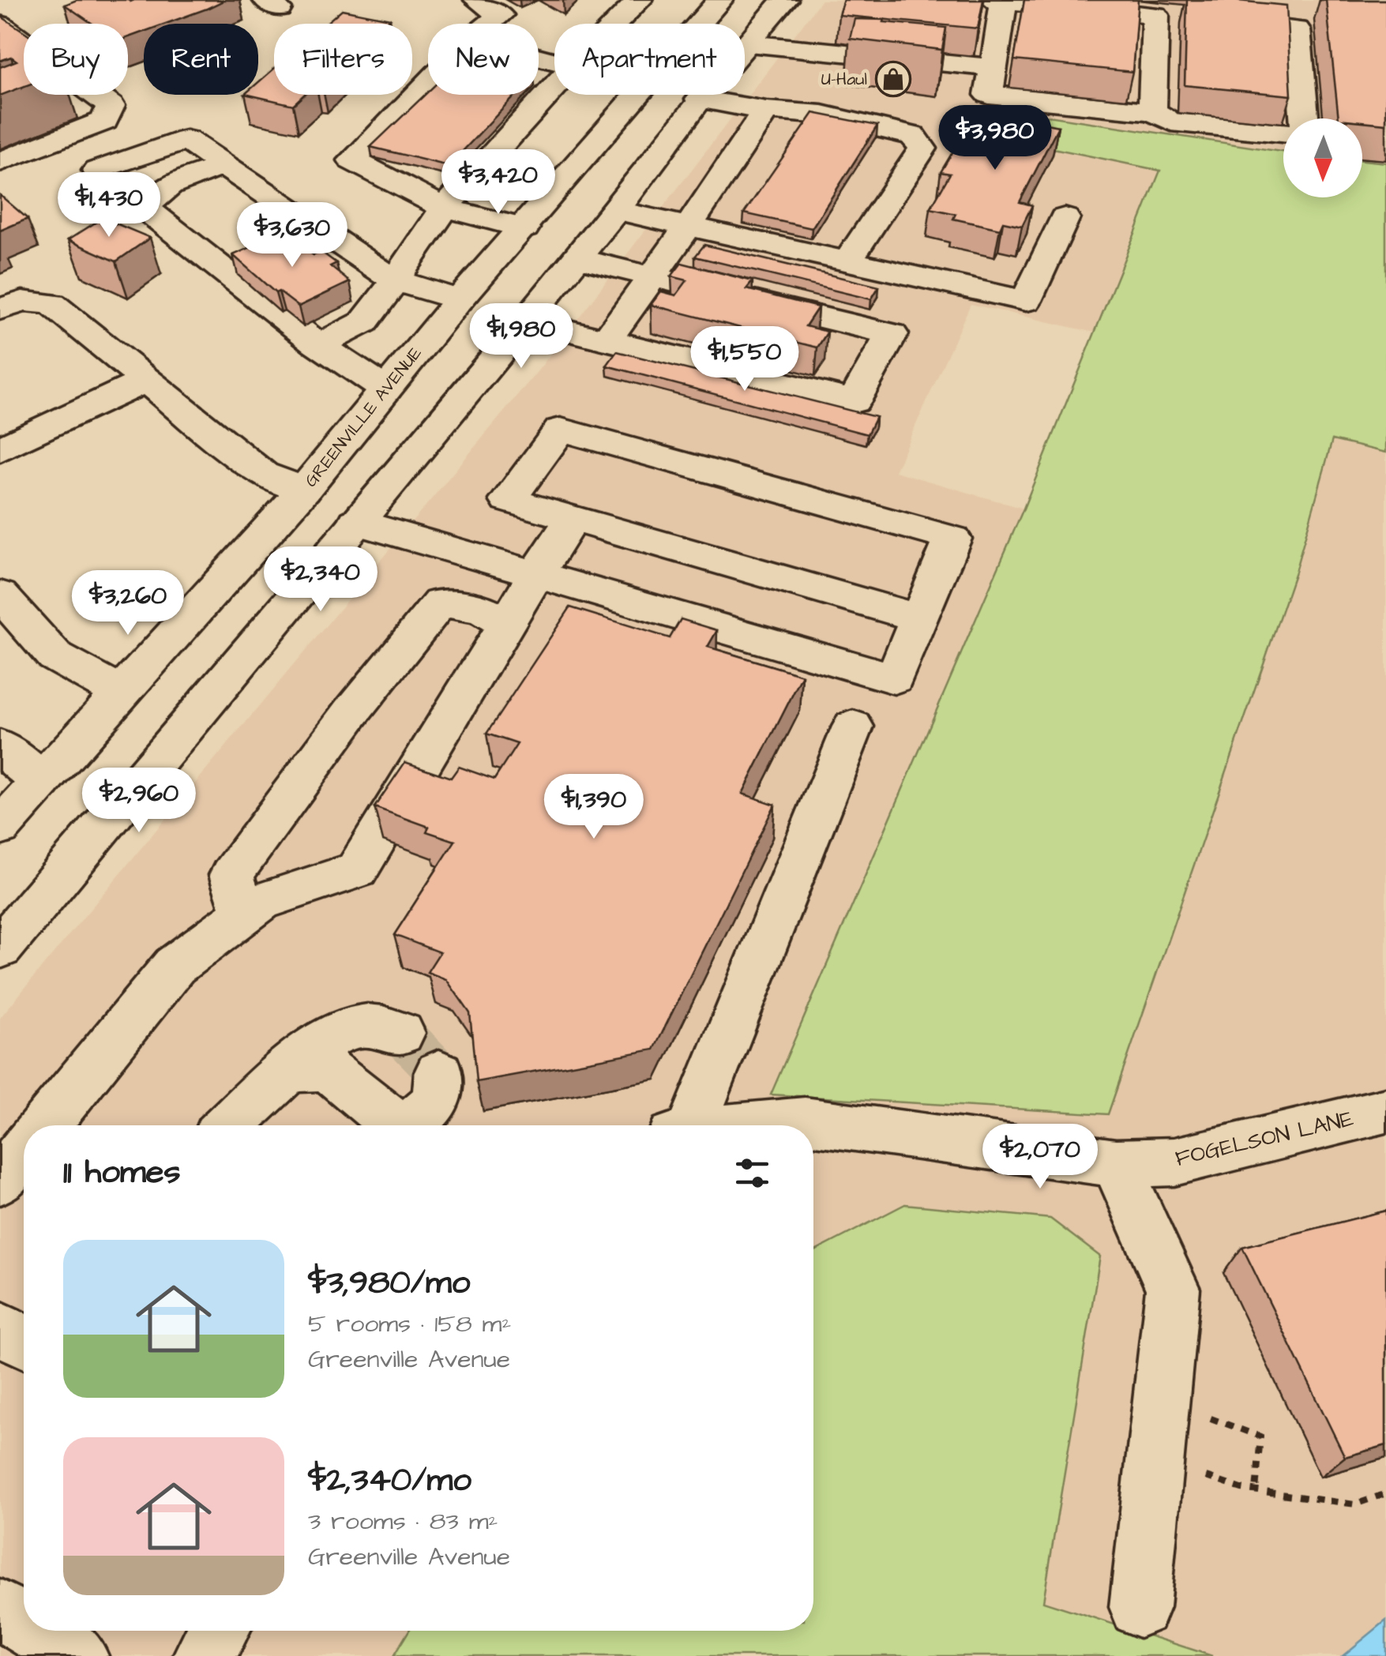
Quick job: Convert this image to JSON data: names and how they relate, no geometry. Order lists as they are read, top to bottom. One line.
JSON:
{"streets":{"main road":["GREENVILLE AVENUE","FOGELSON LANE"]},"places":{"shop":["U-Haul"]},"north":"bottom","page":{"chip":["Buy","Rent","Filters","New","Apartment"],"price":["$3,980","$3,420","$1,430","$3,630","$1,980","$1,550","$2,340","$3,260","$2,960","$1,390","$2,070"],"heading":"11 homes","list":[{"name":"$3,980/mo","note":"5 rooms · 158 m² · Greenville Avenue"},{"name":"$2,340/mo","note":"3 rooms · 83 m² · Greenville Avenue"}]}}
